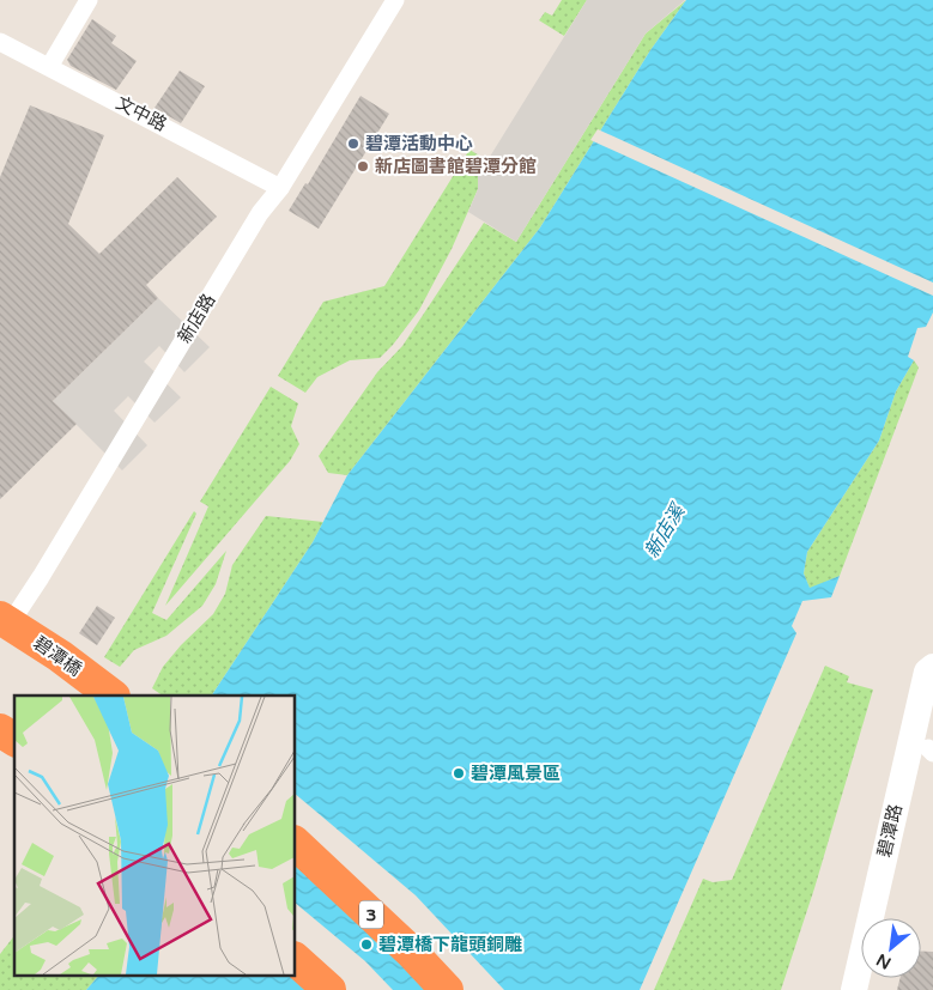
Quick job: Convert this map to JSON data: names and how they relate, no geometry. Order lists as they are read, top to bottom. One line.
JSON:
{"streets":{"highway":["碧潭橋","3"],"street":["文中路","新店路","碧潭路"]},"crossings":[["文中路","新店路"]],"water":["新店溪"],"places":["碧潭活動中心","新店圖書館碧潭分館","碧潭風景區","碧潭橋下龍頭銅雕"],"north":"bottom left"}
